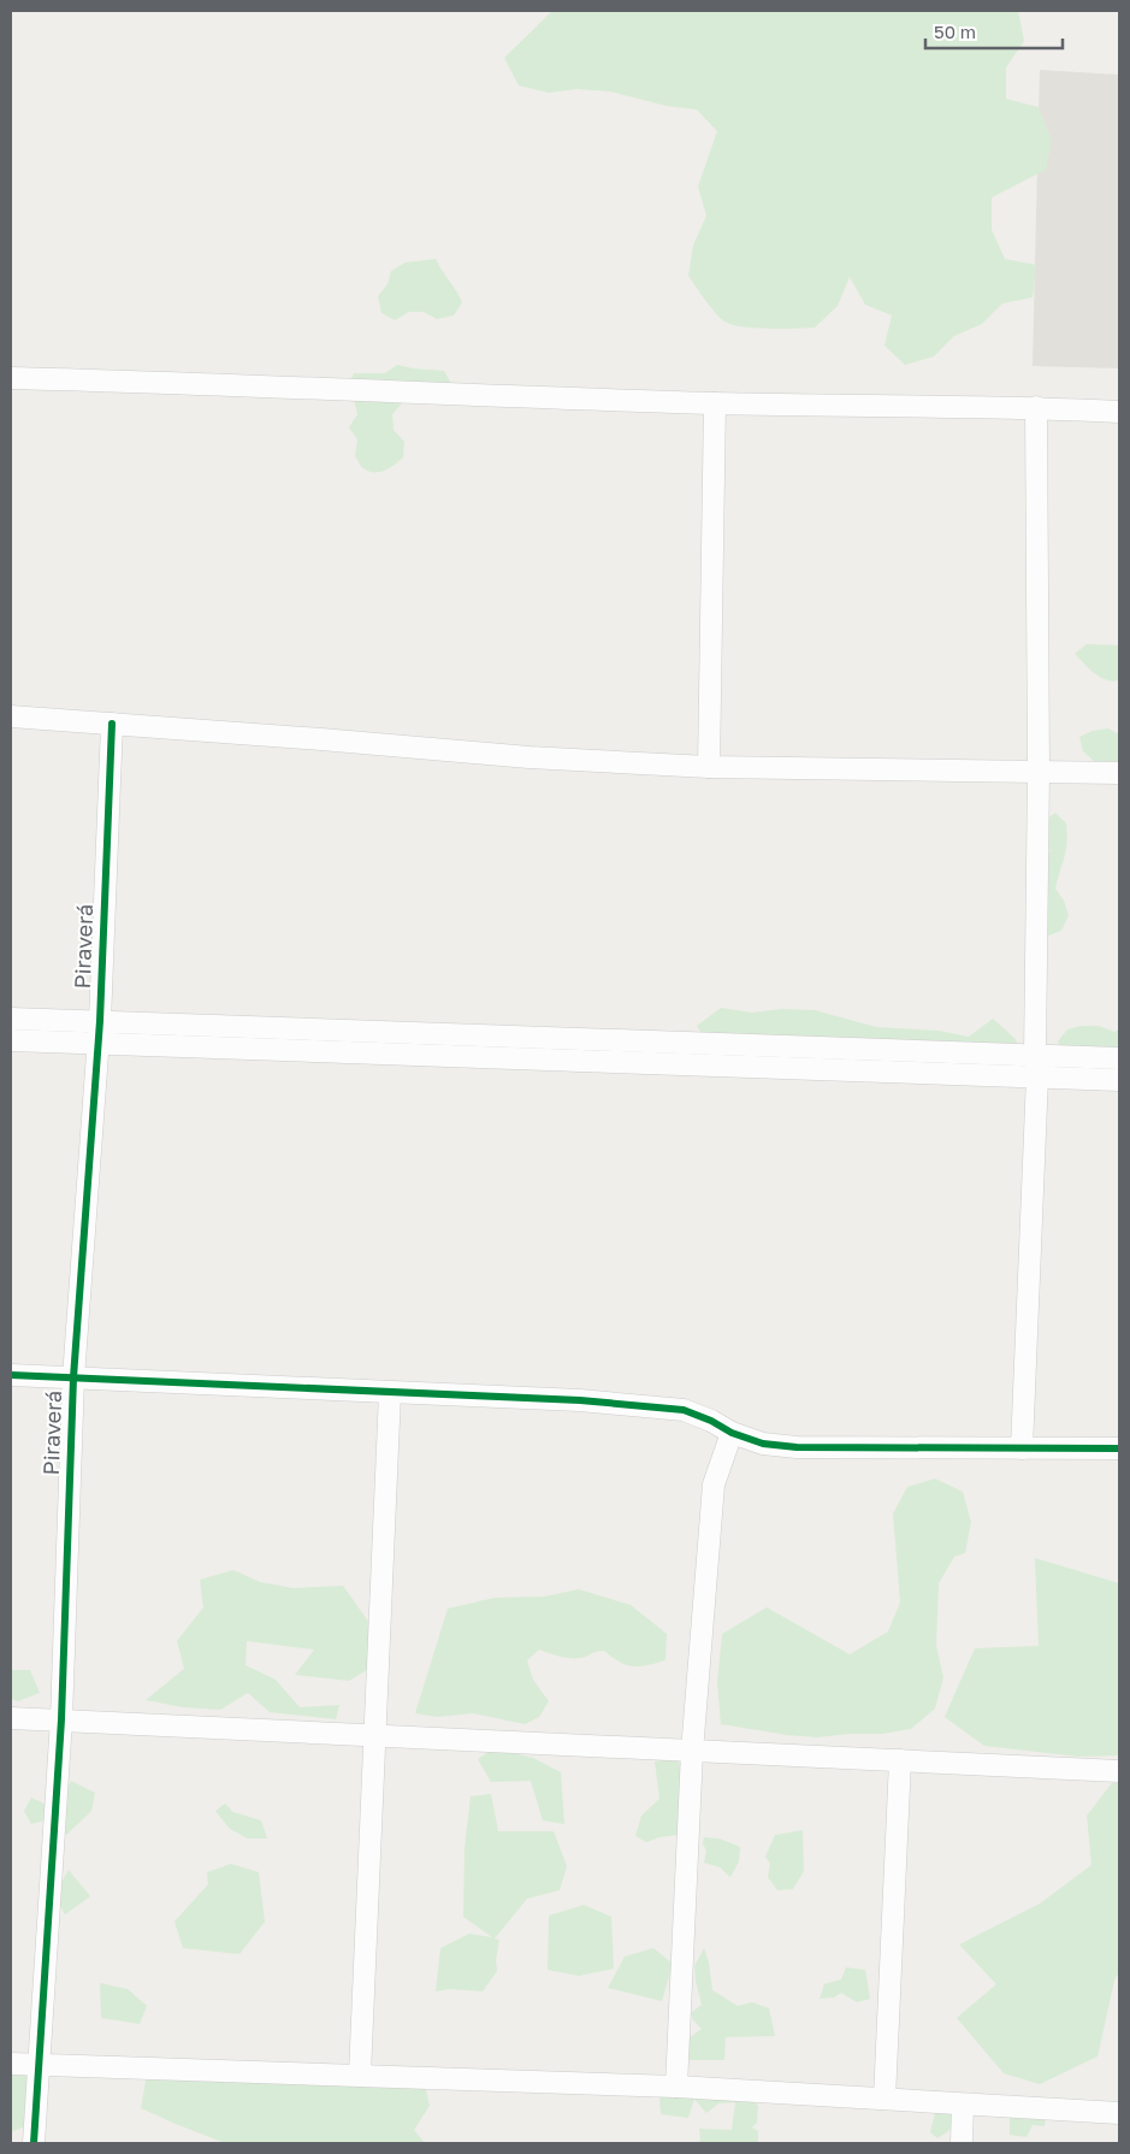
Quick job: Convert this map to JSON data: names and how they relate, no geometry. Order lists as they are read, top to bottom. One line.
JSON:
{"streets":{"street":["Piraverá"]},"scale_bar":"50 m"}
